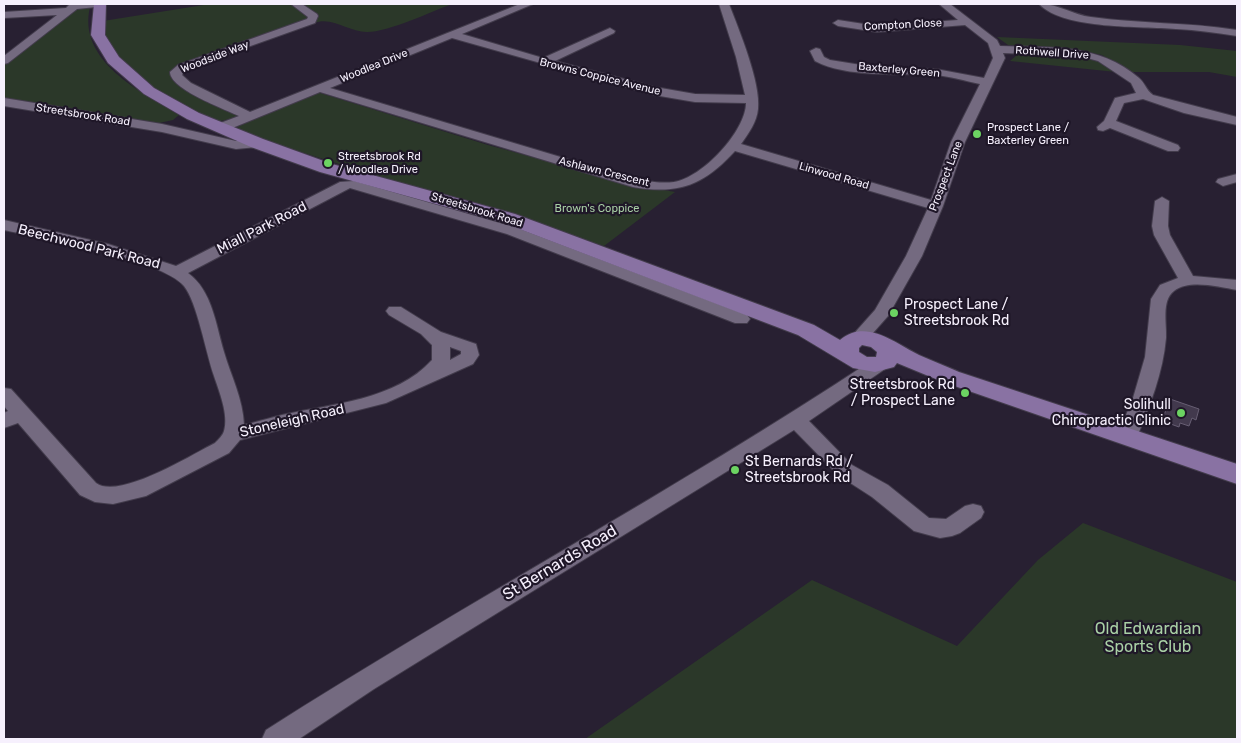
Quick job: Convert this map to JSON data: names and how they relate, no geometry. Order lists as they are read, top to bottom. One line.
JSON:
{"streets":{"main road":["Streetsbrook Road"],"street":["Compton Close","Rothwell Drive","Woodside Way","Woodlea Drive","Baxterley Green","Browns Coppice Avenue","Ashlawn Crescent","Linwood Road","Prospect Lane","Miall Park Road","Beechwood Park Road","Stoneleigh Road","St Bernards Road"]},"crossings":[["Rothwell Drive","Prospect Lane"],["Woodside Way","Woodlea Drive"],["Woodlea Drive","Browns Coppice Avenue"],["Woodlea Drive","Streetsbrook Road"],["Woodlea Drive","Ashlawn Crescent"],["Baxterley Green","Prospect Lane"],["Browns Coppice Avenue","Ashlawn Crescent"],["Streetsbrook Road","Prospect Lane"],["Streetsbrook Road","Miall Park Road"],["Streetsbrook Road","St Bernards Road"],["Ashlawn Crescent","Linwood Road"],["Linwood Road","Prospect Lane"],["Prospect Lane","St Bernards Road"],["Miall Park Road","Beechwood Park Road"],["Beechwood Park Road","Stoneleigh Road"]],"parks":["Brown's Coppice","Old Edwardian Sports Club"],"places":["Prospect Lane / Baxterley Green","Streetsbrook Rd / Woodlea Drive","Prospect Lane / Streetsbrook Rd","Streetsbrook Rd / Prospect Lane","Solihull Chiropractic Clinic","St Bernards Rd / Streetsbrook Rd"]}
